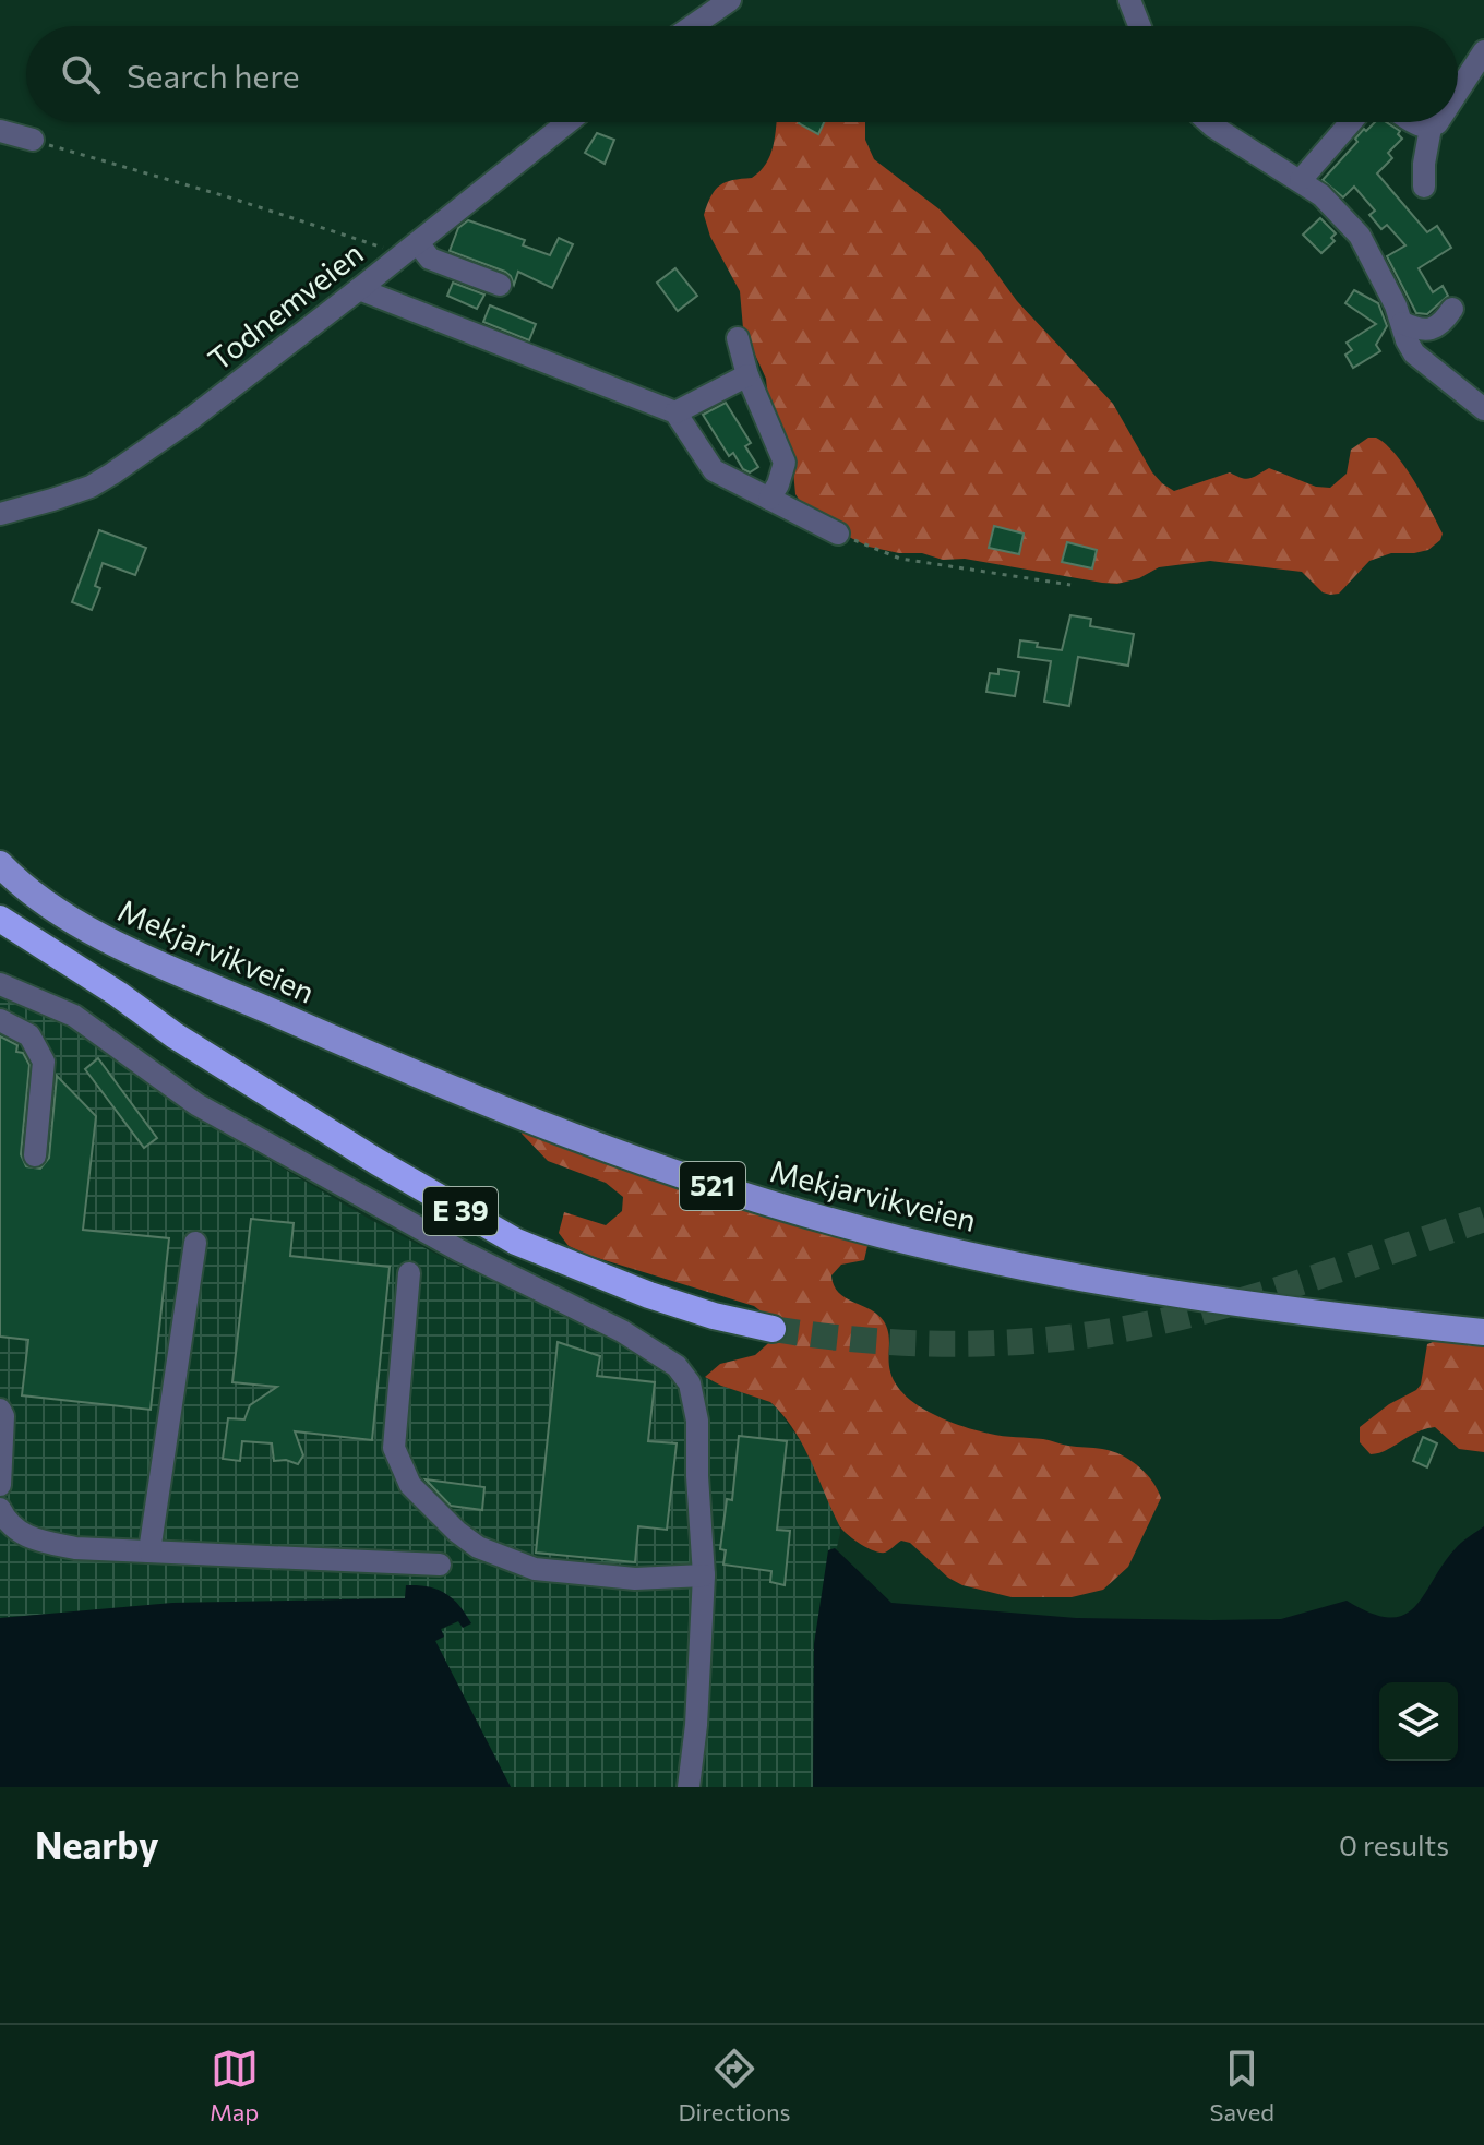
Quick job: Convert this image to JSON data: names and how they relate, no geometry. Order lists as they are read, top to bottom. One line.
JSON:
{"streets":{"highway":["E 39"],"main road":["Mekjarvikveien","521"],"street":["Todnemveien"]},"page":{"search":"Search here","heading":["Nearby","0 results"],"nav":["Map","Directions","Saved"]}}
